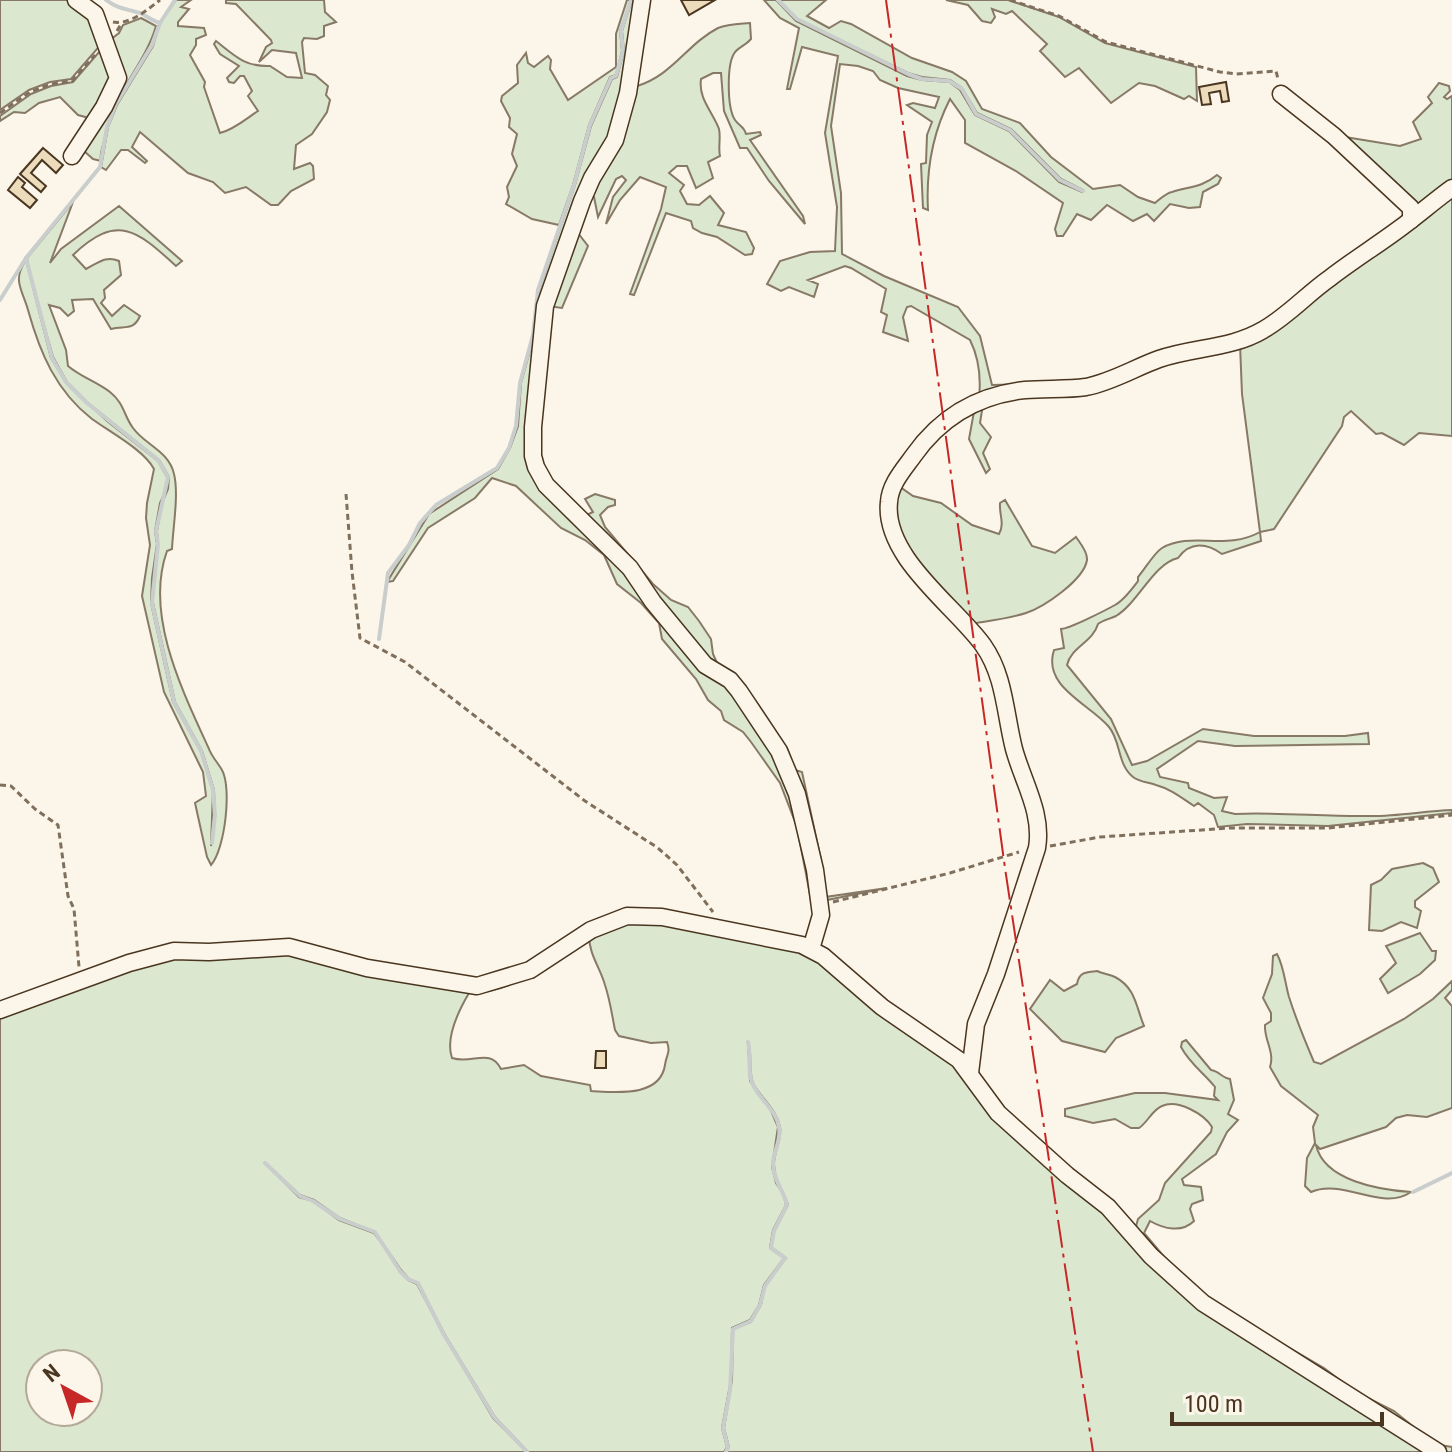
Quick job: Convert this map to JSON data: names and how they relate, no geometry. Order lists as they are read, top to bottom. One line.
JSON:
{"scale_bar":"100 m","north":"top left"}
